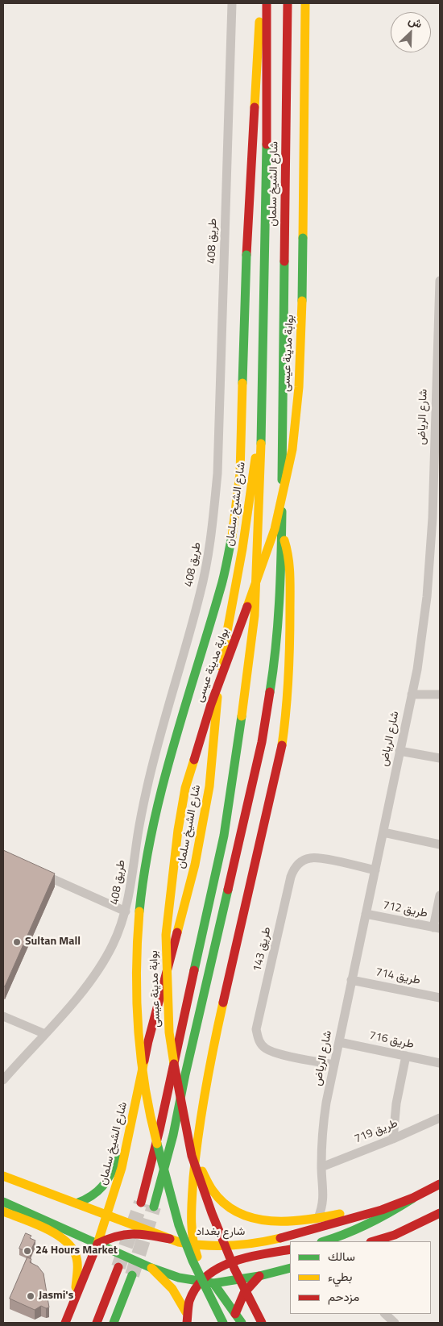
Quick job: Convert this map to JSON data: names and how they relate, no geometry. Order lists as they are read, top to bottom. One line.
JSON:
{"streets":{"main road":["شارع الشيخ سلمان","بوابة مدينة عيسى","شارع بغداد"],"street":["طريق 408","شارع الرياض","طريق 712","طريق 143","طريق 714","طريق 716","طريق 719"]},"crossings":[["شارع الشيخ سلمان","شارع بغداد"],["شارع الرياض","طريق 712"],["شارع الرياض","طريق 143"],["شارع الرياض","طريق 714"],["شارع الرياض","طريق 716"],["شارع الرياض","طريق 719"]],"places":["Sultan Mall","24 Hours Market","Jasmi's"],"legend":["سالك","بطيء","مزدحم"],"north":"top right"}
